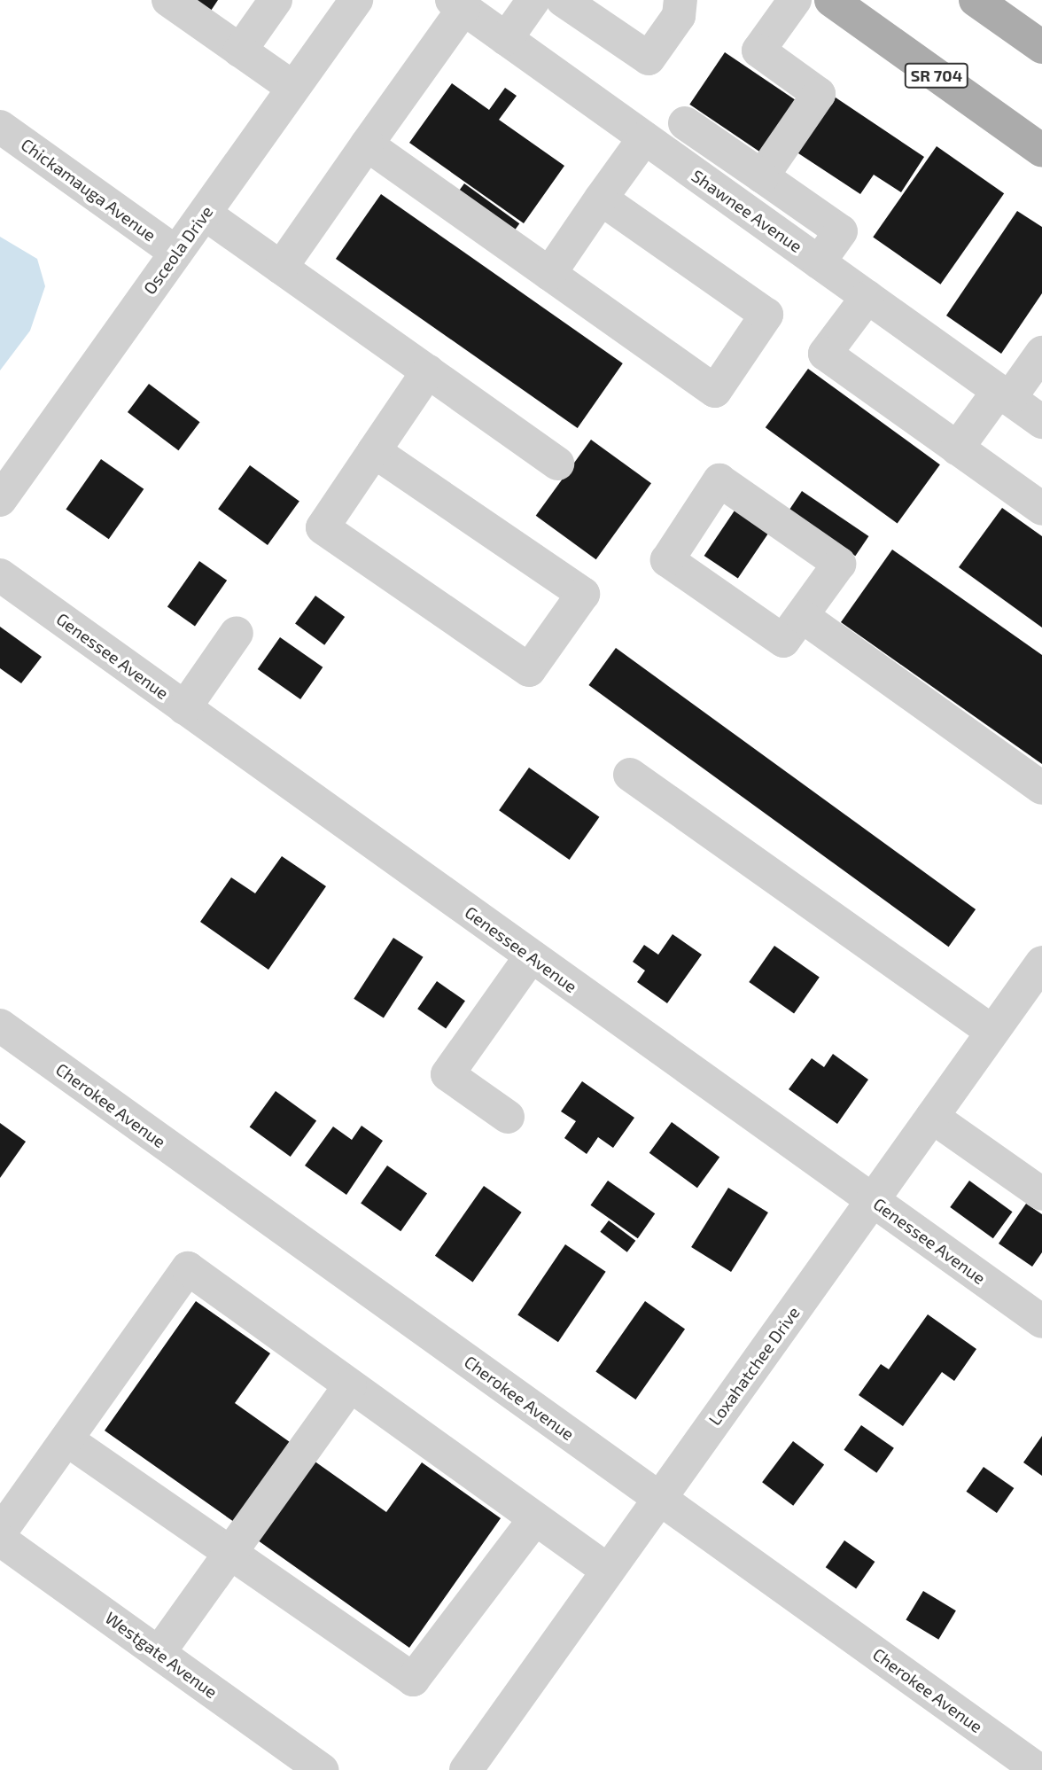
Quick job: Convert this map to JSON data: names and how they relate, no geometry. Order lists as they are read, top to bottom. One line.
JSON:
{"streets":{"main road":["SR 704"],"street":["Chickamauga Avenue","Shawnee Avenue","Osceola Drive","Genessee Avenue","Cherokee Avenue","Loxahatchee Drive","Westgate Avenue"]},"crossings":[["Chickamauga Avenue","Osceola Drive"],["Genessee Avenue","Loxahatchee Drive"],["Cherokee Avenue","Loxahatchee Drive"]]}
